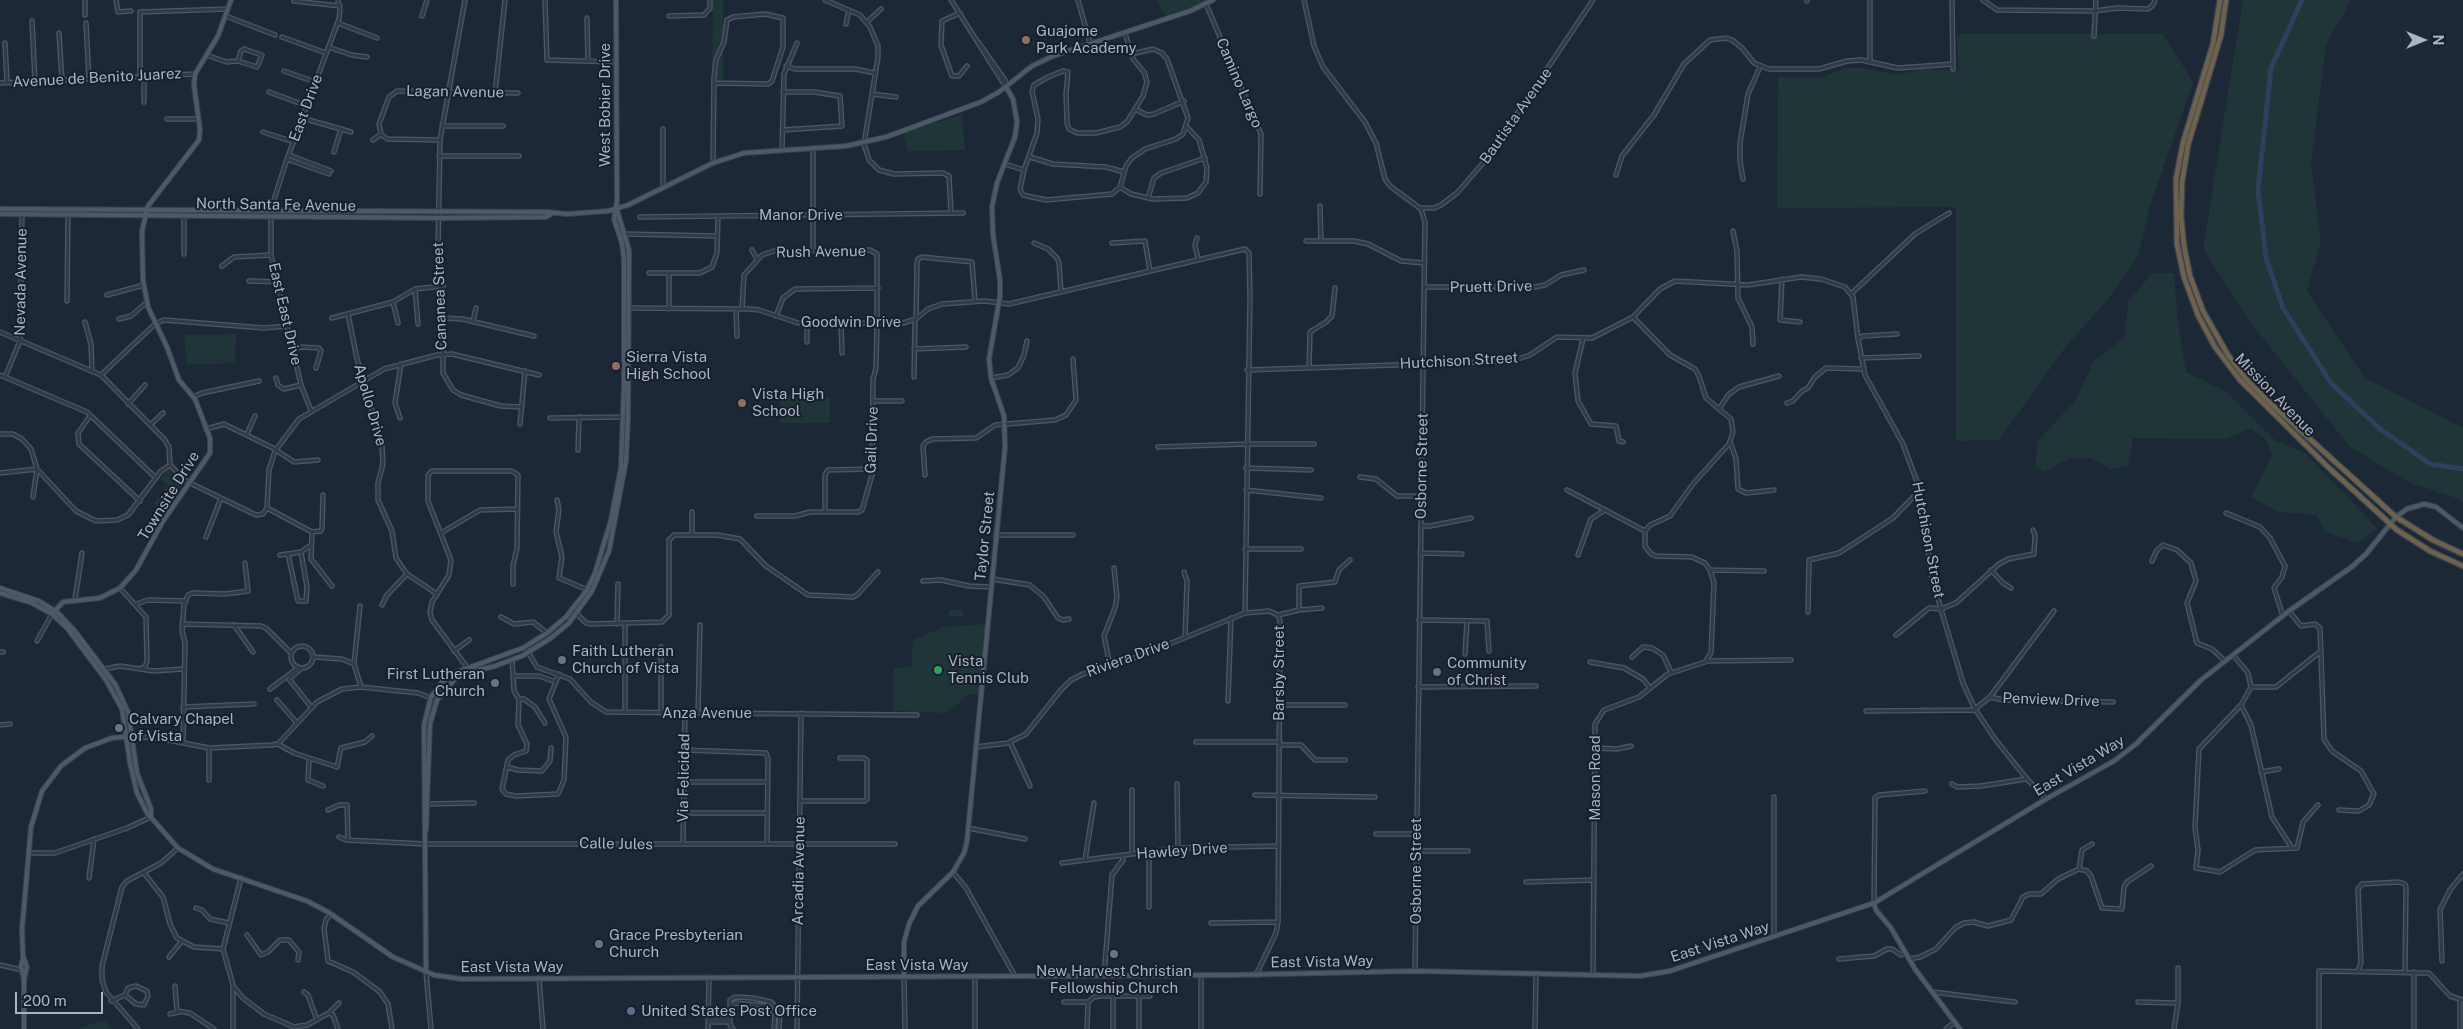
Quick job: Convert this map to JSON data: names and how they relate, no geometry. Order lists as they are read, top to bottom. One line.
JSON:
{"streets":{"highway":["Mission Avenue"],"main road":["West Bobier Drive","North Santa Fe Avenue","Townsite Drive","Taylor Street","East Vista Way"],"street":["Avenue de Benito Juarez","Camino Largo","Lagan Avenue","East Drive","Bautista Avenue","Manor Drive","Rush Avenue","Nevada Avenue","Pruett Drive","Cananea Street","East East Drive","Goodwin Drive","Hutchison Street","Apollo Drive","Gail Drive","Osborne Street","Riviera Drive","Barsby Street","Penview Drive","Anza Avenue","Via Felicidad","Mason Road","Calle Jules","Hawley Drive","Arcadia Avenue"]},"crossings":[["Camino Largo","North Santa Fe Avenue"],["Lagan Avenue","Cananea Street"],["West Bobier Drive","North Santa Fe Avenue"],["East Drive","North Santa Fe Avenue"],["East Drive","East East Drive"],["Bautista Avenue","Osborne Street"],["North Santa Fe Avenue","Nevada Avenue"],["North Santa Fe Avenue","Cananea Street"],["North Santa Fe Avenue","East East Drive"],["North Santa Fe Avenue","Townsite Drive"],["North Santa Fe Avenue","Taylor Street"],["Rush Avenue","Goodwin Drive"],["Rush Avenue","Gail Drive"],["Pruett Drive","Osborne Street"],["Goodwin Drive","Hutchison Street"],["Goodwin Drive","Gail Drive"],["Goodwin Drive","Taylor Street"],["Hutchison Street","Osborne Street"],["Hutchison Street","East Vista Way"],["Mission Avenue","East Vista Way"],["Osborne Street","East Vista Way"],["Townsite Drive","East Vista Way"],["Taylor Street","Riviera Drive"],["Taylor Street","East Vista Way"],["Riviera Drive","Barsby Street"],["Barsby Street","East Vista Way"],["Barsby Street","Hawley Drive"],["Anza Avenue","Via Felicidad"],["Anza Avenue","Arcadia Avenue"],["East Vista Way","Mason Road"],["East Vista Way","Arcadia Avenue"],["Via Felicidad","Calle Jules"],["Calle Jules","Arcadia Avenue"]],"places":["Guajome Park Academy","Sierra Vista High School","Vista High School","Faith Lutheran Church of Vista","Vista Tennis Club","Community of Christ","First Lutheran Church","Calvary Chapel of Vista","Grace Presbyterian Church","New Harvest Christian Fellowship Church","United States Post Office"],"scale_bar":"200 m","north":"right"}
